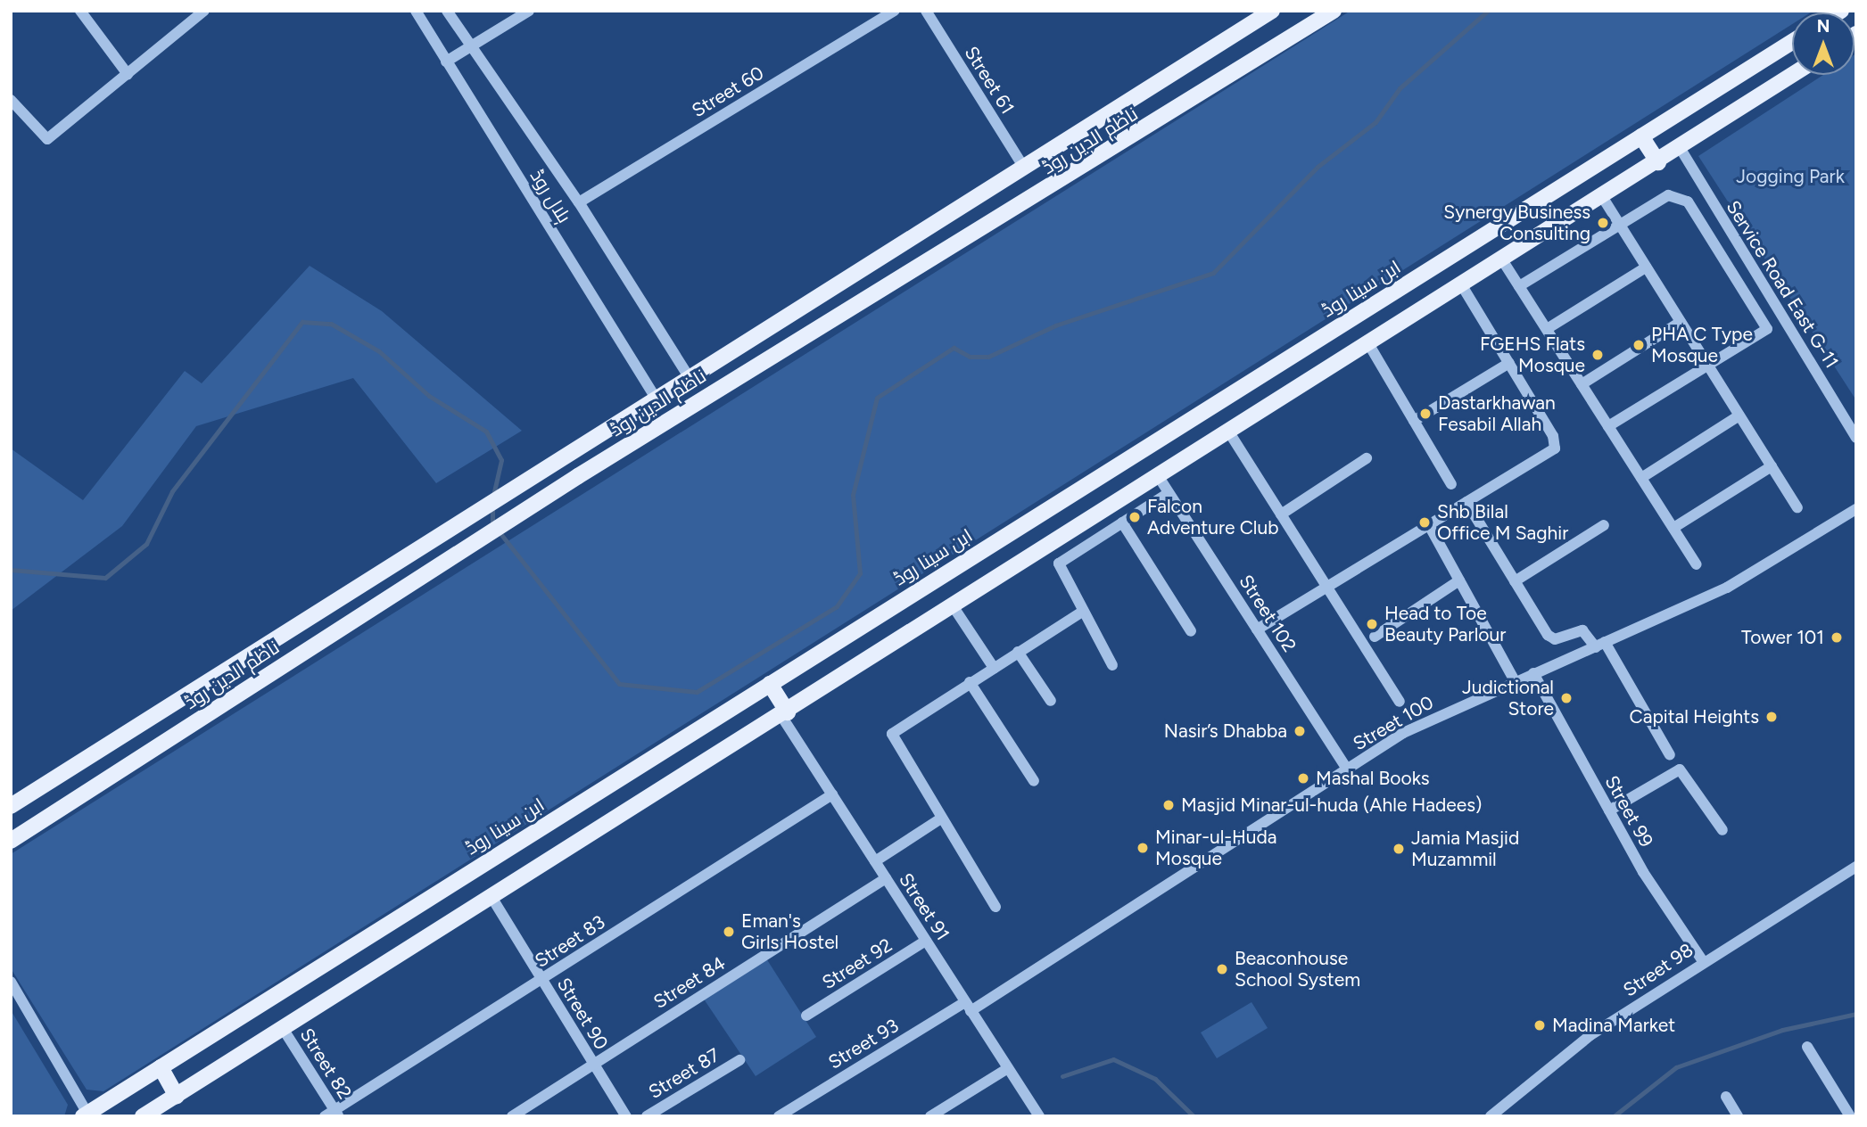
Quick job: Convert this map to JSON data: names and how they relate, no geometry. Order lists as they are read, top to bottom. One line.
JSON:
{"streets":{"main road":["ناظم الدین روڈ","ابن سینا روڈ"],"street":["Street 61","Street 60","ہلال روڈ","Service Road East G-11","Street 102","Street 100","Street 99","Street 91","Street 83","Street 92","Street 98","Street 84","Street 90","Street 93","Street 82","Street 87"]},"crossings":[["Street 61","ناظم الدین روڈ"],["Street 60","ہلال روڈ"],["ناظم الدین روڈ","ہلال روڈ"],["Street 102","Street 100"],["Street 100","Street 99"],["Street 100","Street 91"],["Street 100","Street 93"],["Street 99","Street 98"],["Street 91","Street 83"],["Street 91","Street 92"],["Street 91","Street 84"],["Street 91","Street 93"],["Street 83","Street 90"],["Street 83","Street 82"],["Street 84","Street 90"]],"parks":["Jogging Park"],"places":["Synergy Business Consulting","PHA C Type Mosque","FGEHS Flats Mosque","Dastarkhawan Fesabil Allah","Falcon Adventure Club","Shb Bilal Office M Saghir","Head to Toe Beauty Parlour","Tower 101","Judictional Store","Capital Heights","Nasir’s Dhabba","Mashal Books","Masjid Minar-ul-huda (Ahle Hadees)","Minar-ul-Huda Mosque","Jamia Masjid Muzammil","Eman's Girls Hostel","Beaconhouse School System","Madina Market"],"north":"top"}
